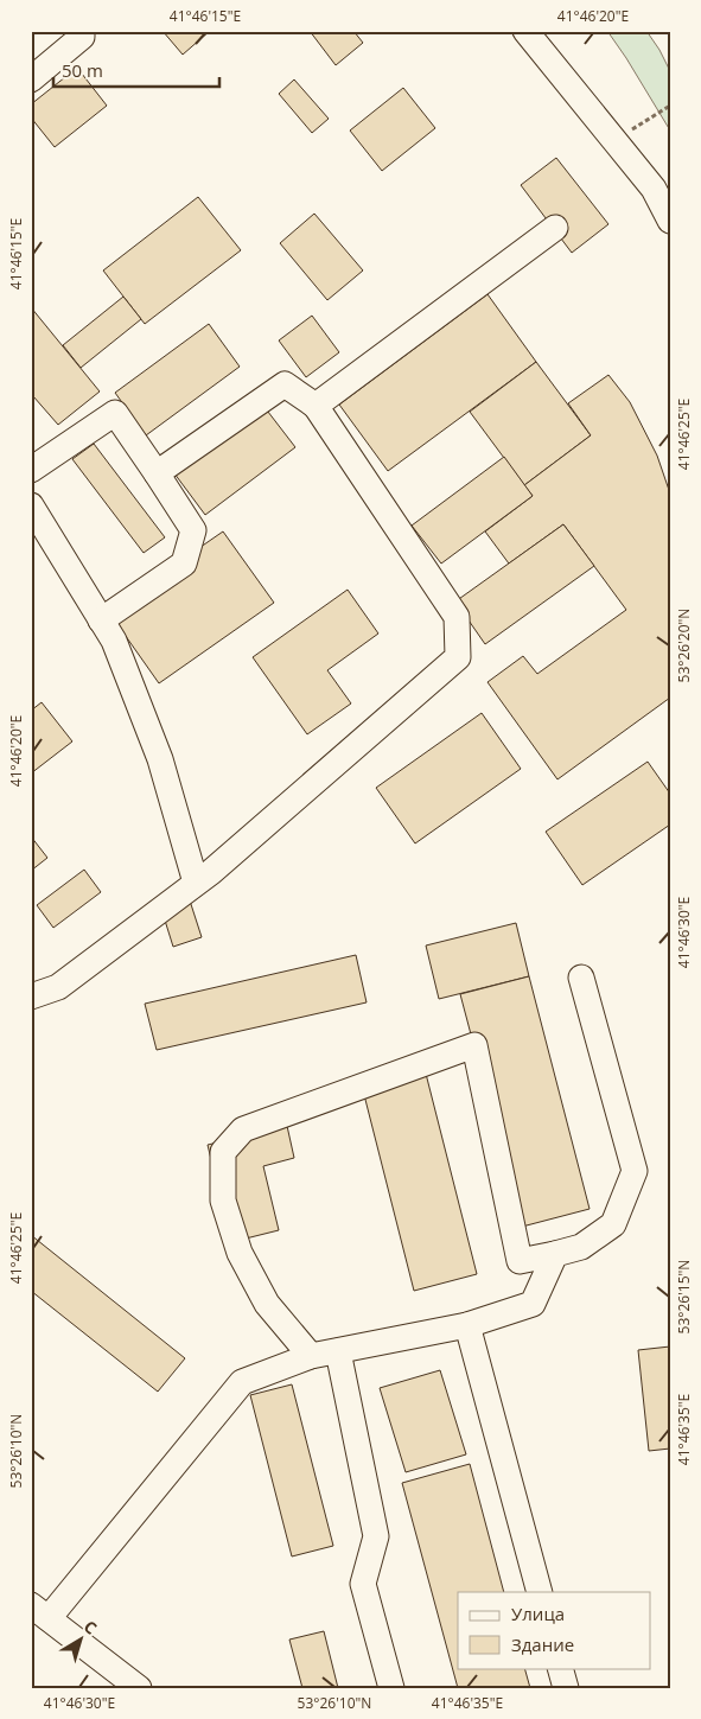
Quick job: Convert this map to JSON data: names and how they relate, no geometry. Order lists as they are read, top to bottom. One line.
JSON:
{"legend":["Улица","Здание"],"scale_bar":"50 m","north":"top right","coordinates":["41°46'15\"E","41°46'20\"E","41°46'25\"E","53°26'20\"N","41°46'30\"E","53°26'15\"N","41°46'35\"E","53°26'10\"N"]}
